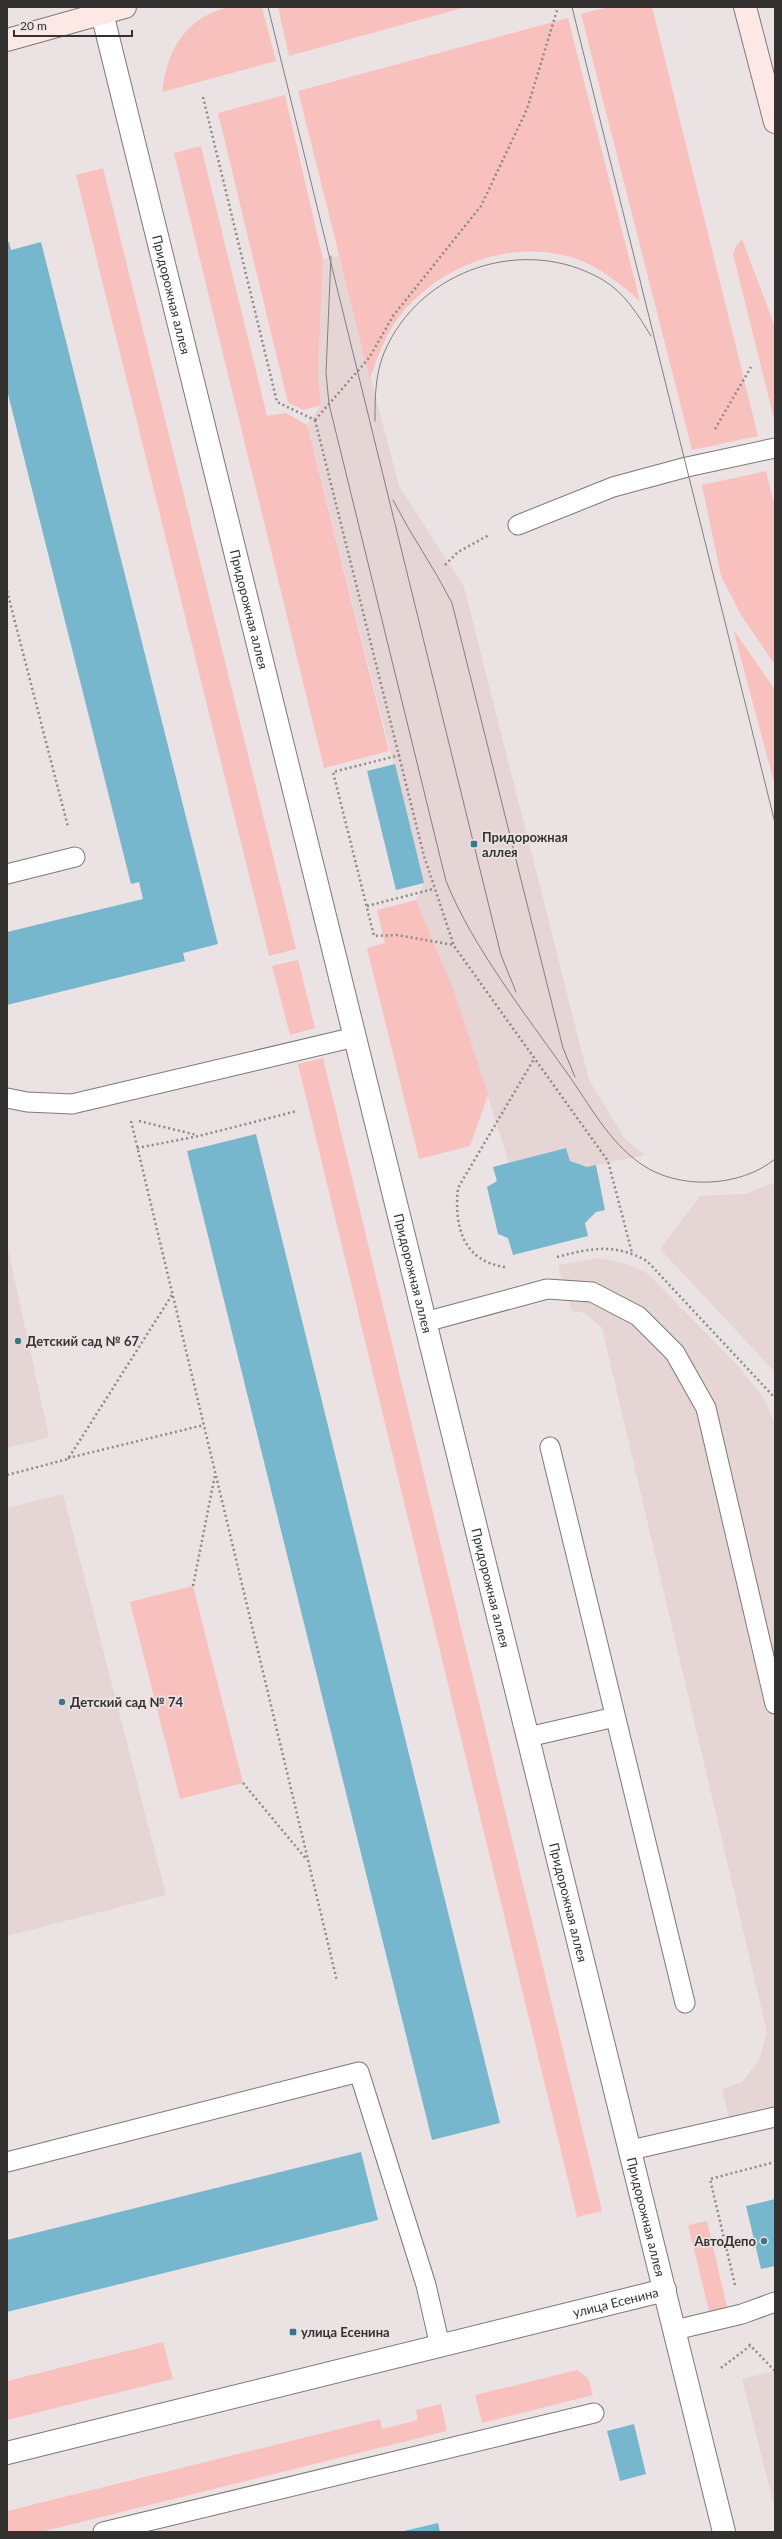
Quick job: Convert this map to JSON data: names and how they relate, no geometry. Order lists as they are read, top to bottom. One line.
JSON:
{"streets":{"street":["Придорожная аллея","улица Есенина"]},"crossings":[["Придорожная аллея","улица Есенина"]],"places":{"transit":["Придорожная аллея","улица Есенина"],"other":["Детский сад № 67","Детский сад № 74","АвтоДепо"]},"scale_bar":"20 m"}
